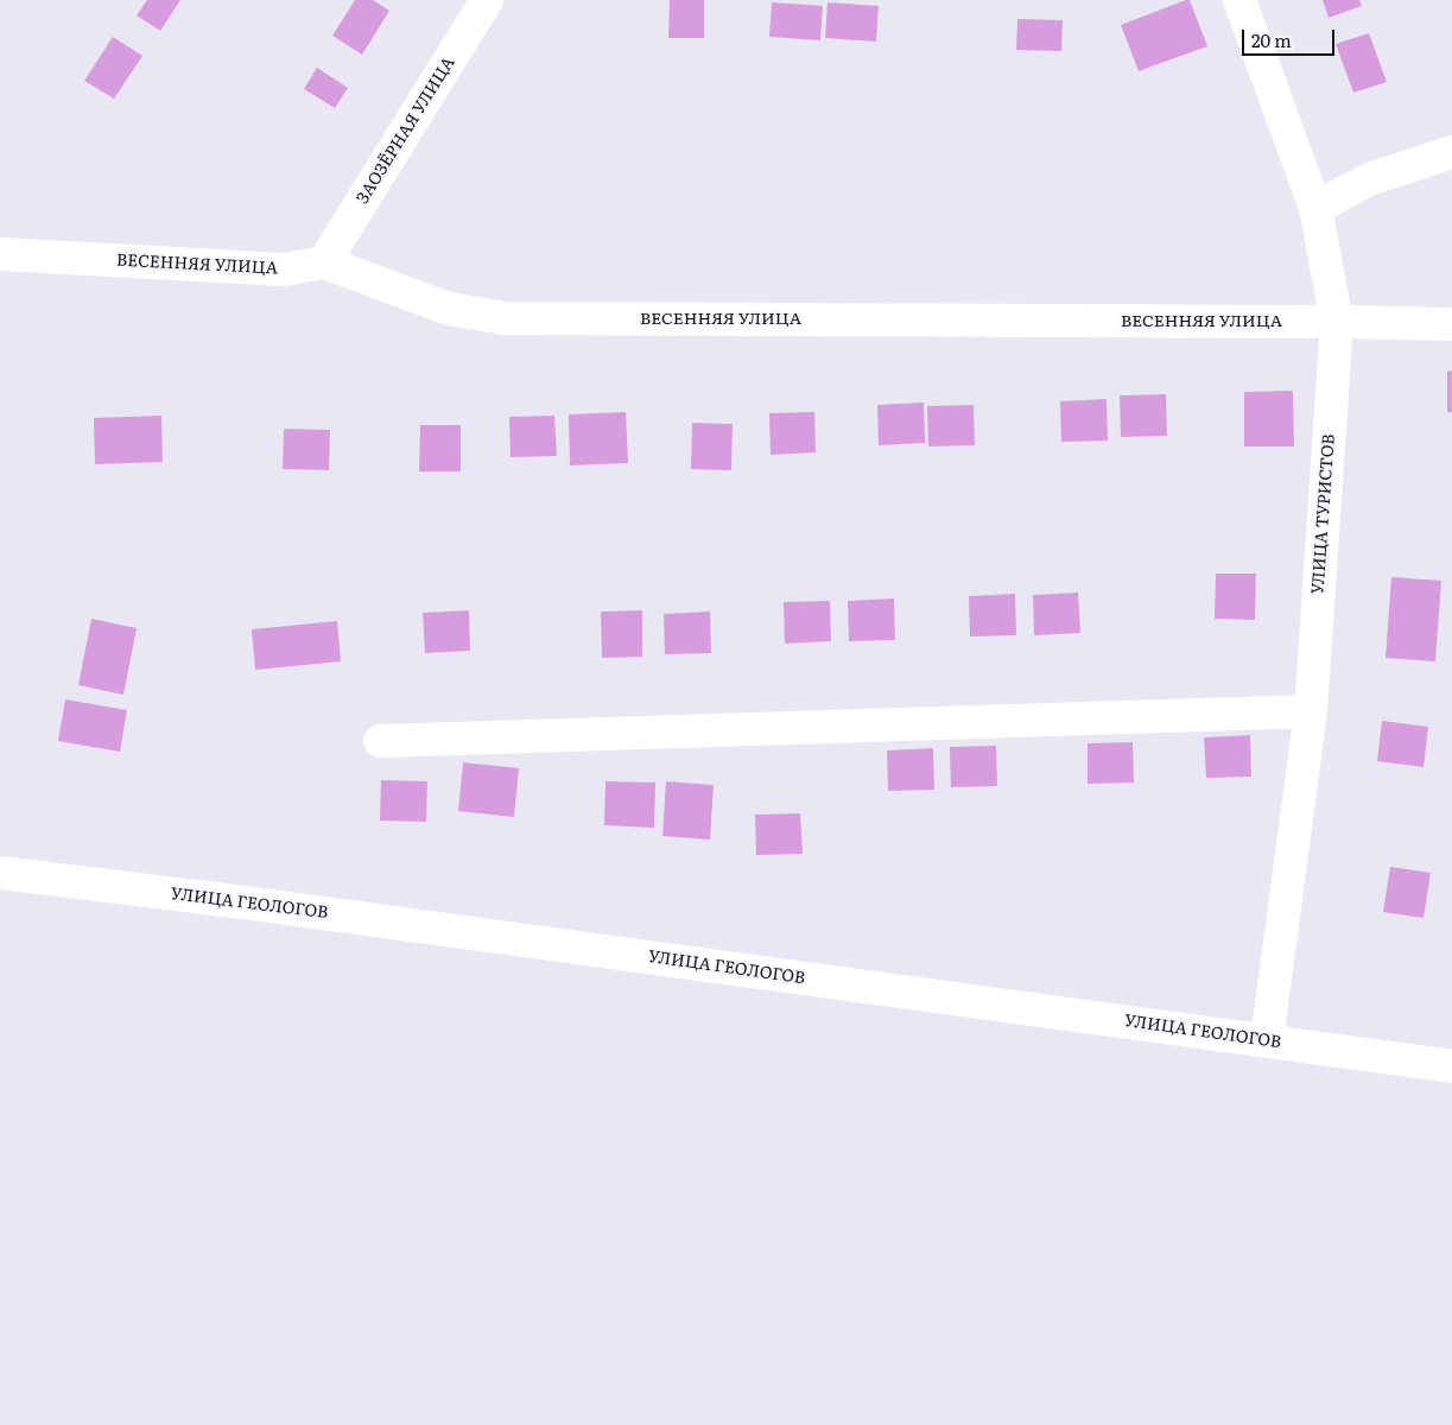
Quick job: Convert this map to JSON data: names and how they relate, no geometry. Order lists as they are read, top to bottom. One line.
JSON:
{"streets":{"street":["ЗАОЗЁРНАЯ УЛИЦА","ВЕСЕННЯЯ УЛИЦА","УЛИЦА ТУРИСТОВ","УЛИЦА ГЕОЛОГОВ"]},"crossings":[["ЗАОЗЁРНАЯ УЛИЦА","ВЕСЕННЯЯ УЛИЦА"],["ВЕСЕННЯЯ УЛИЦА","УЛИЦА ТУРИСТОВ"],["УЛИЦА ТУРИСТОВ","УЛИЦА ГЕОЛОГОВ"]],"scale_bar":"20 m"}
